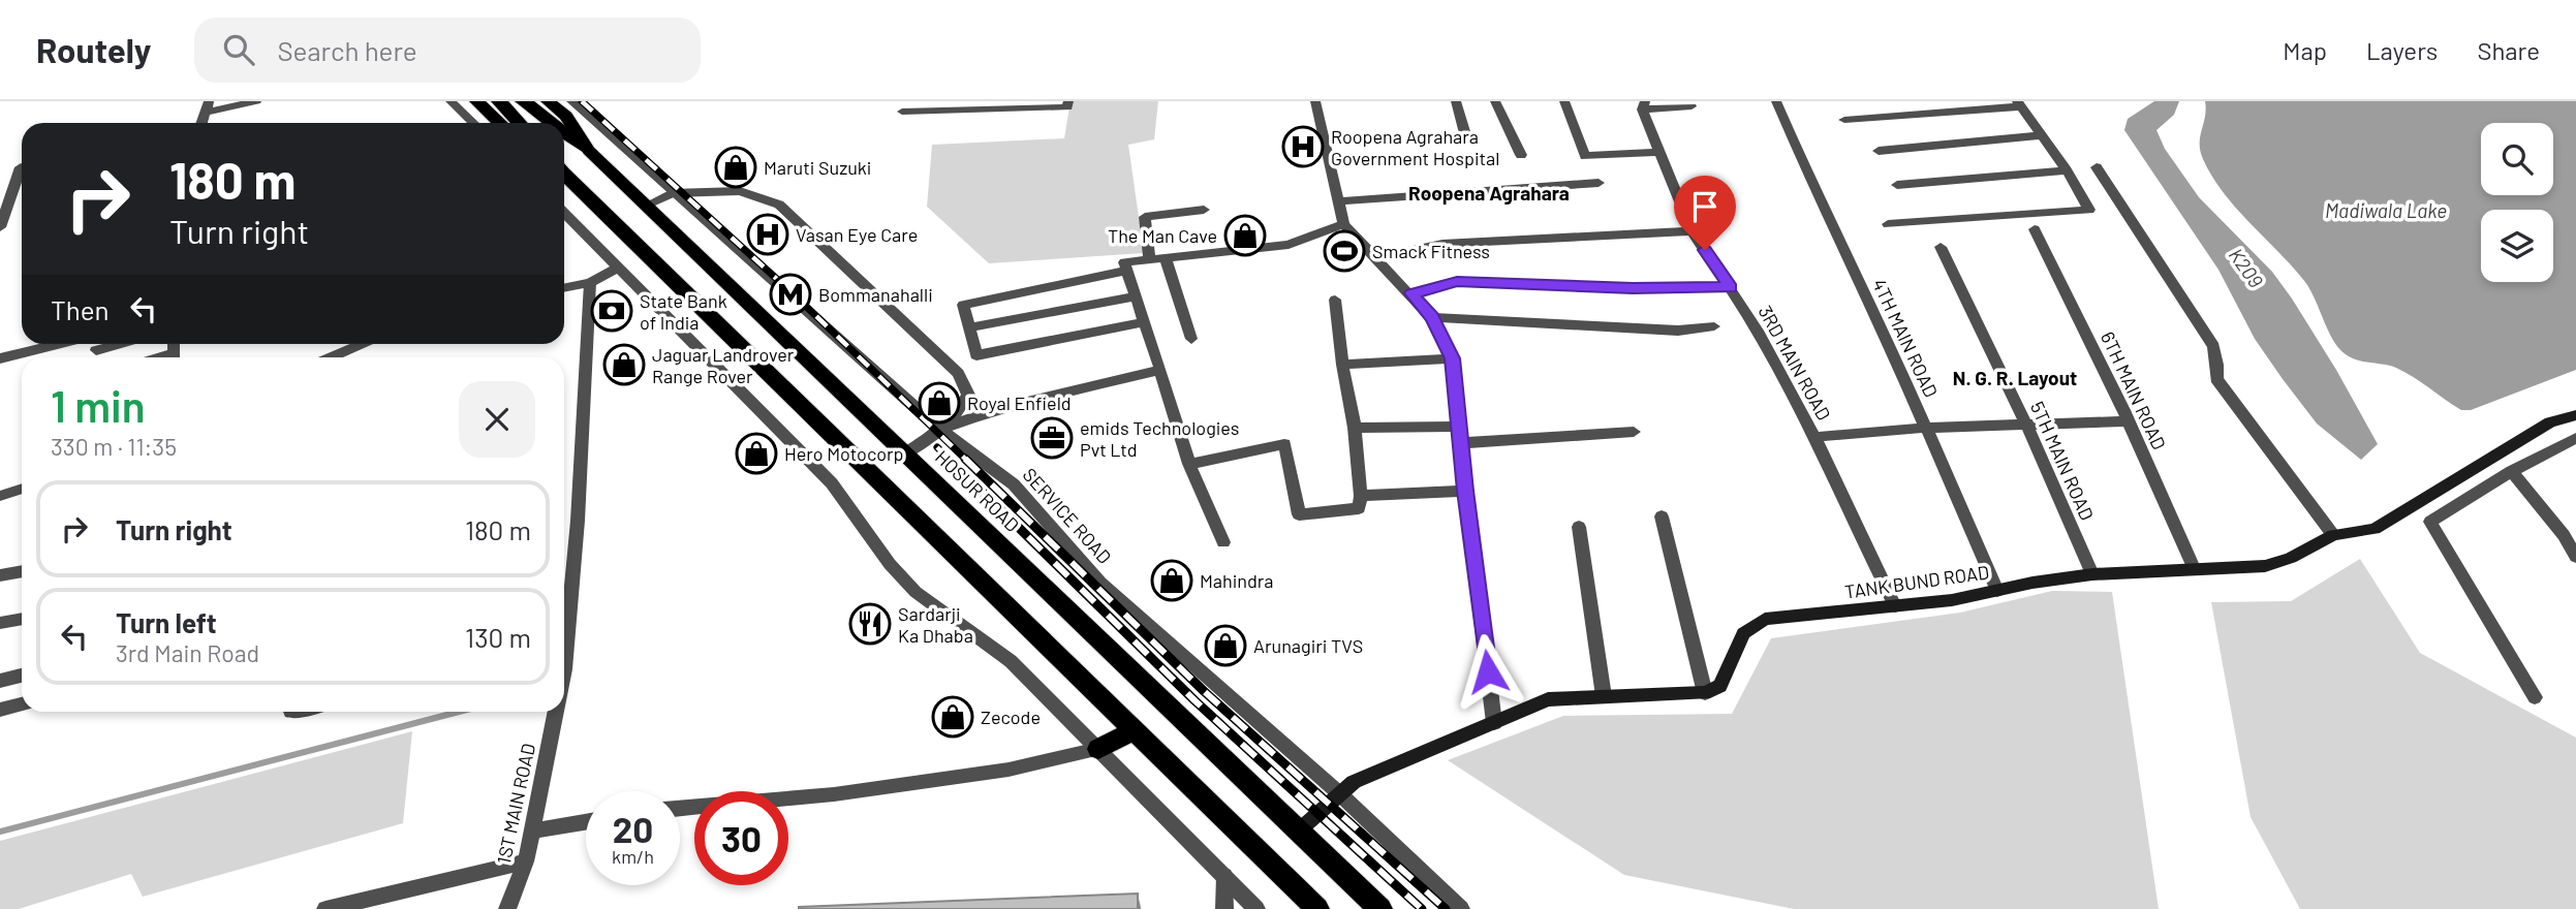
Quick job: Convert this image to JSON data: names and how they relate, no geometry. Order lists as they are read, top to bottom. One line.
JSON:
{"streets":{"highway":["HOSUR ROAD"],"main road":["TANK BUND ROAD"],"street":["4TH MAIN ROAD","3RD MAIN ROAD","6TH MAIN ROAD","5TH MAIN ROAD","SERVICE ROAD","1ST MAIN ROAD"]},"crossings":[["4TH MAIN ROAD","TANK BUND ROAD"],["3RD MAIN ROAD","TANK BUND ROAD"],["6TH MAIN ROAD","TANK BUND ROAD"],["5TH MAIN ROAD","TANK BUND ROAD"]],"districts":["Roopena Agrahara","N. G. R. Layout"],"water":["Madiwala Lake","K209"],"places":{"hospital":["Roopena Agrahara Government Hospital","Vasan Eye Care"],"shop":["Maruti Suzuki","The Man Cave","Jaguar Landrover Range Rover","Royal Enfield","Hero Motocorp","Mahindra","Arunagiri TVS","Zecode"],"sports":["Smack Fitness"],"metro station":["Bommanahalli"],"bank":["State Bank of India"],"office":["emids Technologies Pvt Ltd"],"restaurant":["Sardarji Ka Dhaba"]},"page":{"header":"Routely","search":"Search here","nav":["Map","Layers","Share"],"turn":["180 m","Turn right"],"then":"Then","heading":["1 min","330 m · 11:35"],"list":[{"name":"Turn right","value":"180 m"},{"name":"Turn left","note":"3rd Main Road","value":"130 m"}],"speed":"20 km/h","limit":"30"}}
